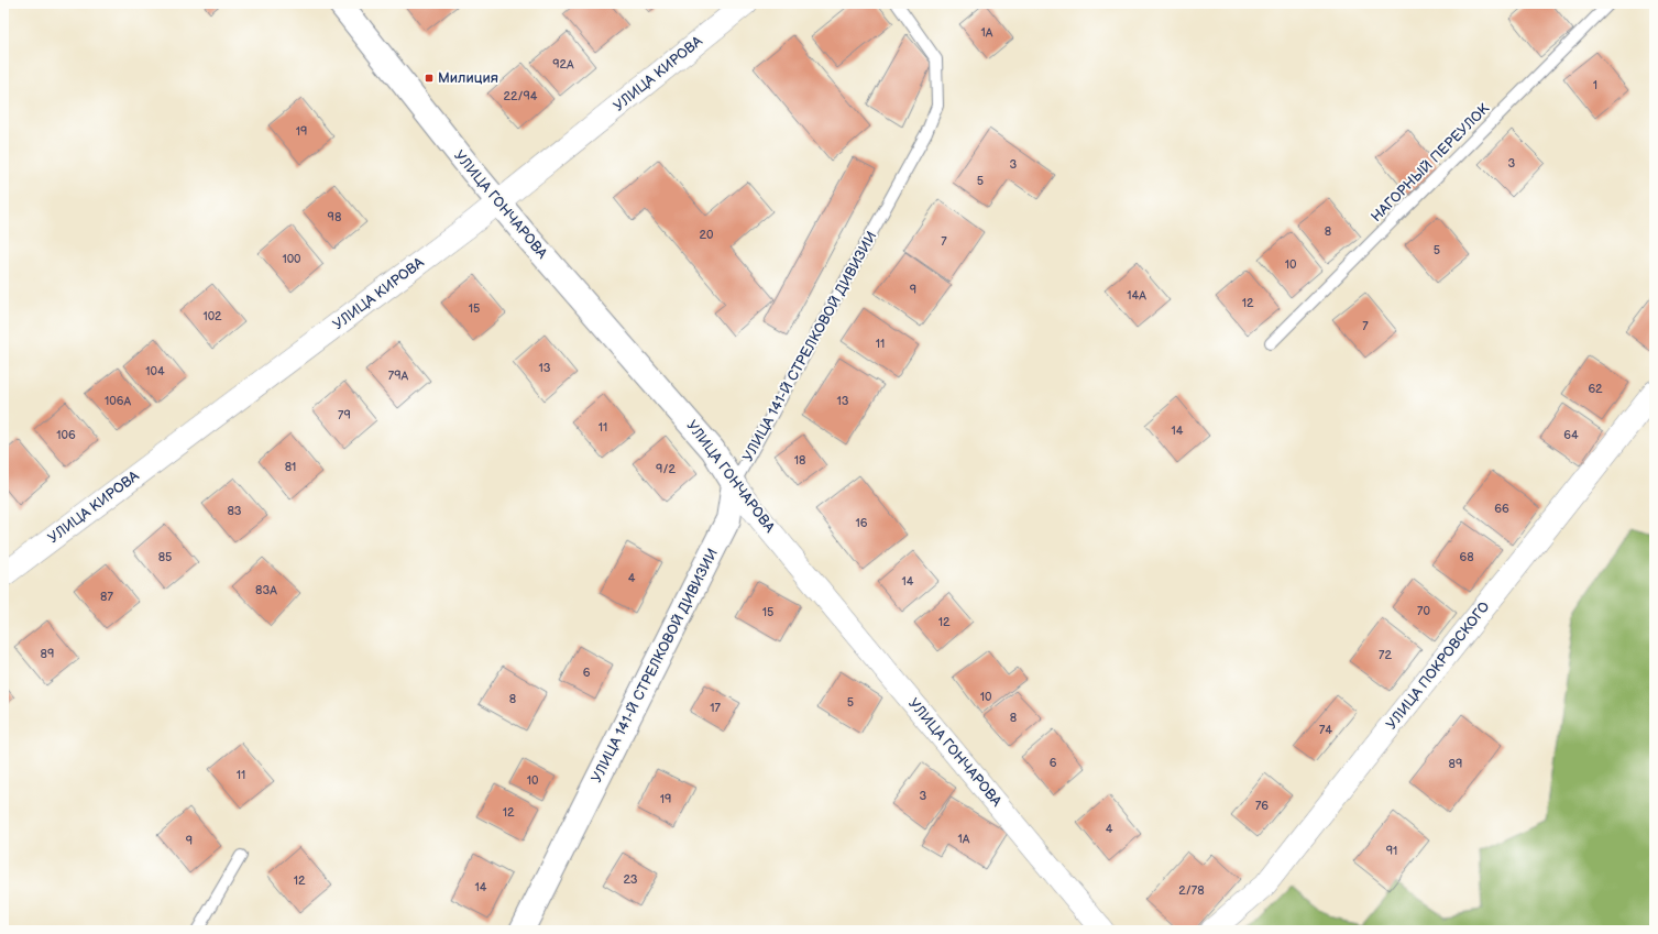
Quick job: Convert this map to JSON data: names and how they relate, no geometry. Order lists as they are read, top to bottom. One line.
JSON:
{"streets":{"main road":["УЛИЦА ГОНЧАРОВА","УЛИЦА 141-Й СТРЕЛКОВОЙ ДИВИЗИИ"],"street":["УЛИЦА КИРОВА","УЛИЦА ПОКРОВСКОГО"],"lane":["НАГОРНЫЙ ПЕРЕУЛОК"]},"crossings":[["УЛИЦА КИРОВА","УЛИЦА ГОНЧАРОВА"],["УЛИЦА ГОНЧАРОВА","УЛИЦА 141-Й СТРЕЛКОВОЙ ДИВИЗИИ"]],"places":{"transit":["Милиция"]},"house_numbers":["1А","92А","1","22/94","19","3","3","5","98","8","20","7","5","100","10","9","14А","12","15","102","7","11","13","104","79А","62","106А","13","79","11","14","106","64","18","81","9/2","66","83","16","85","68","4","14","83А","87","70","15","12","89","72","6","10","8","5","17","8","74","6","89","11","10","3","19","76","12","4","1А","9","91","23","12","14","2/78"]}
